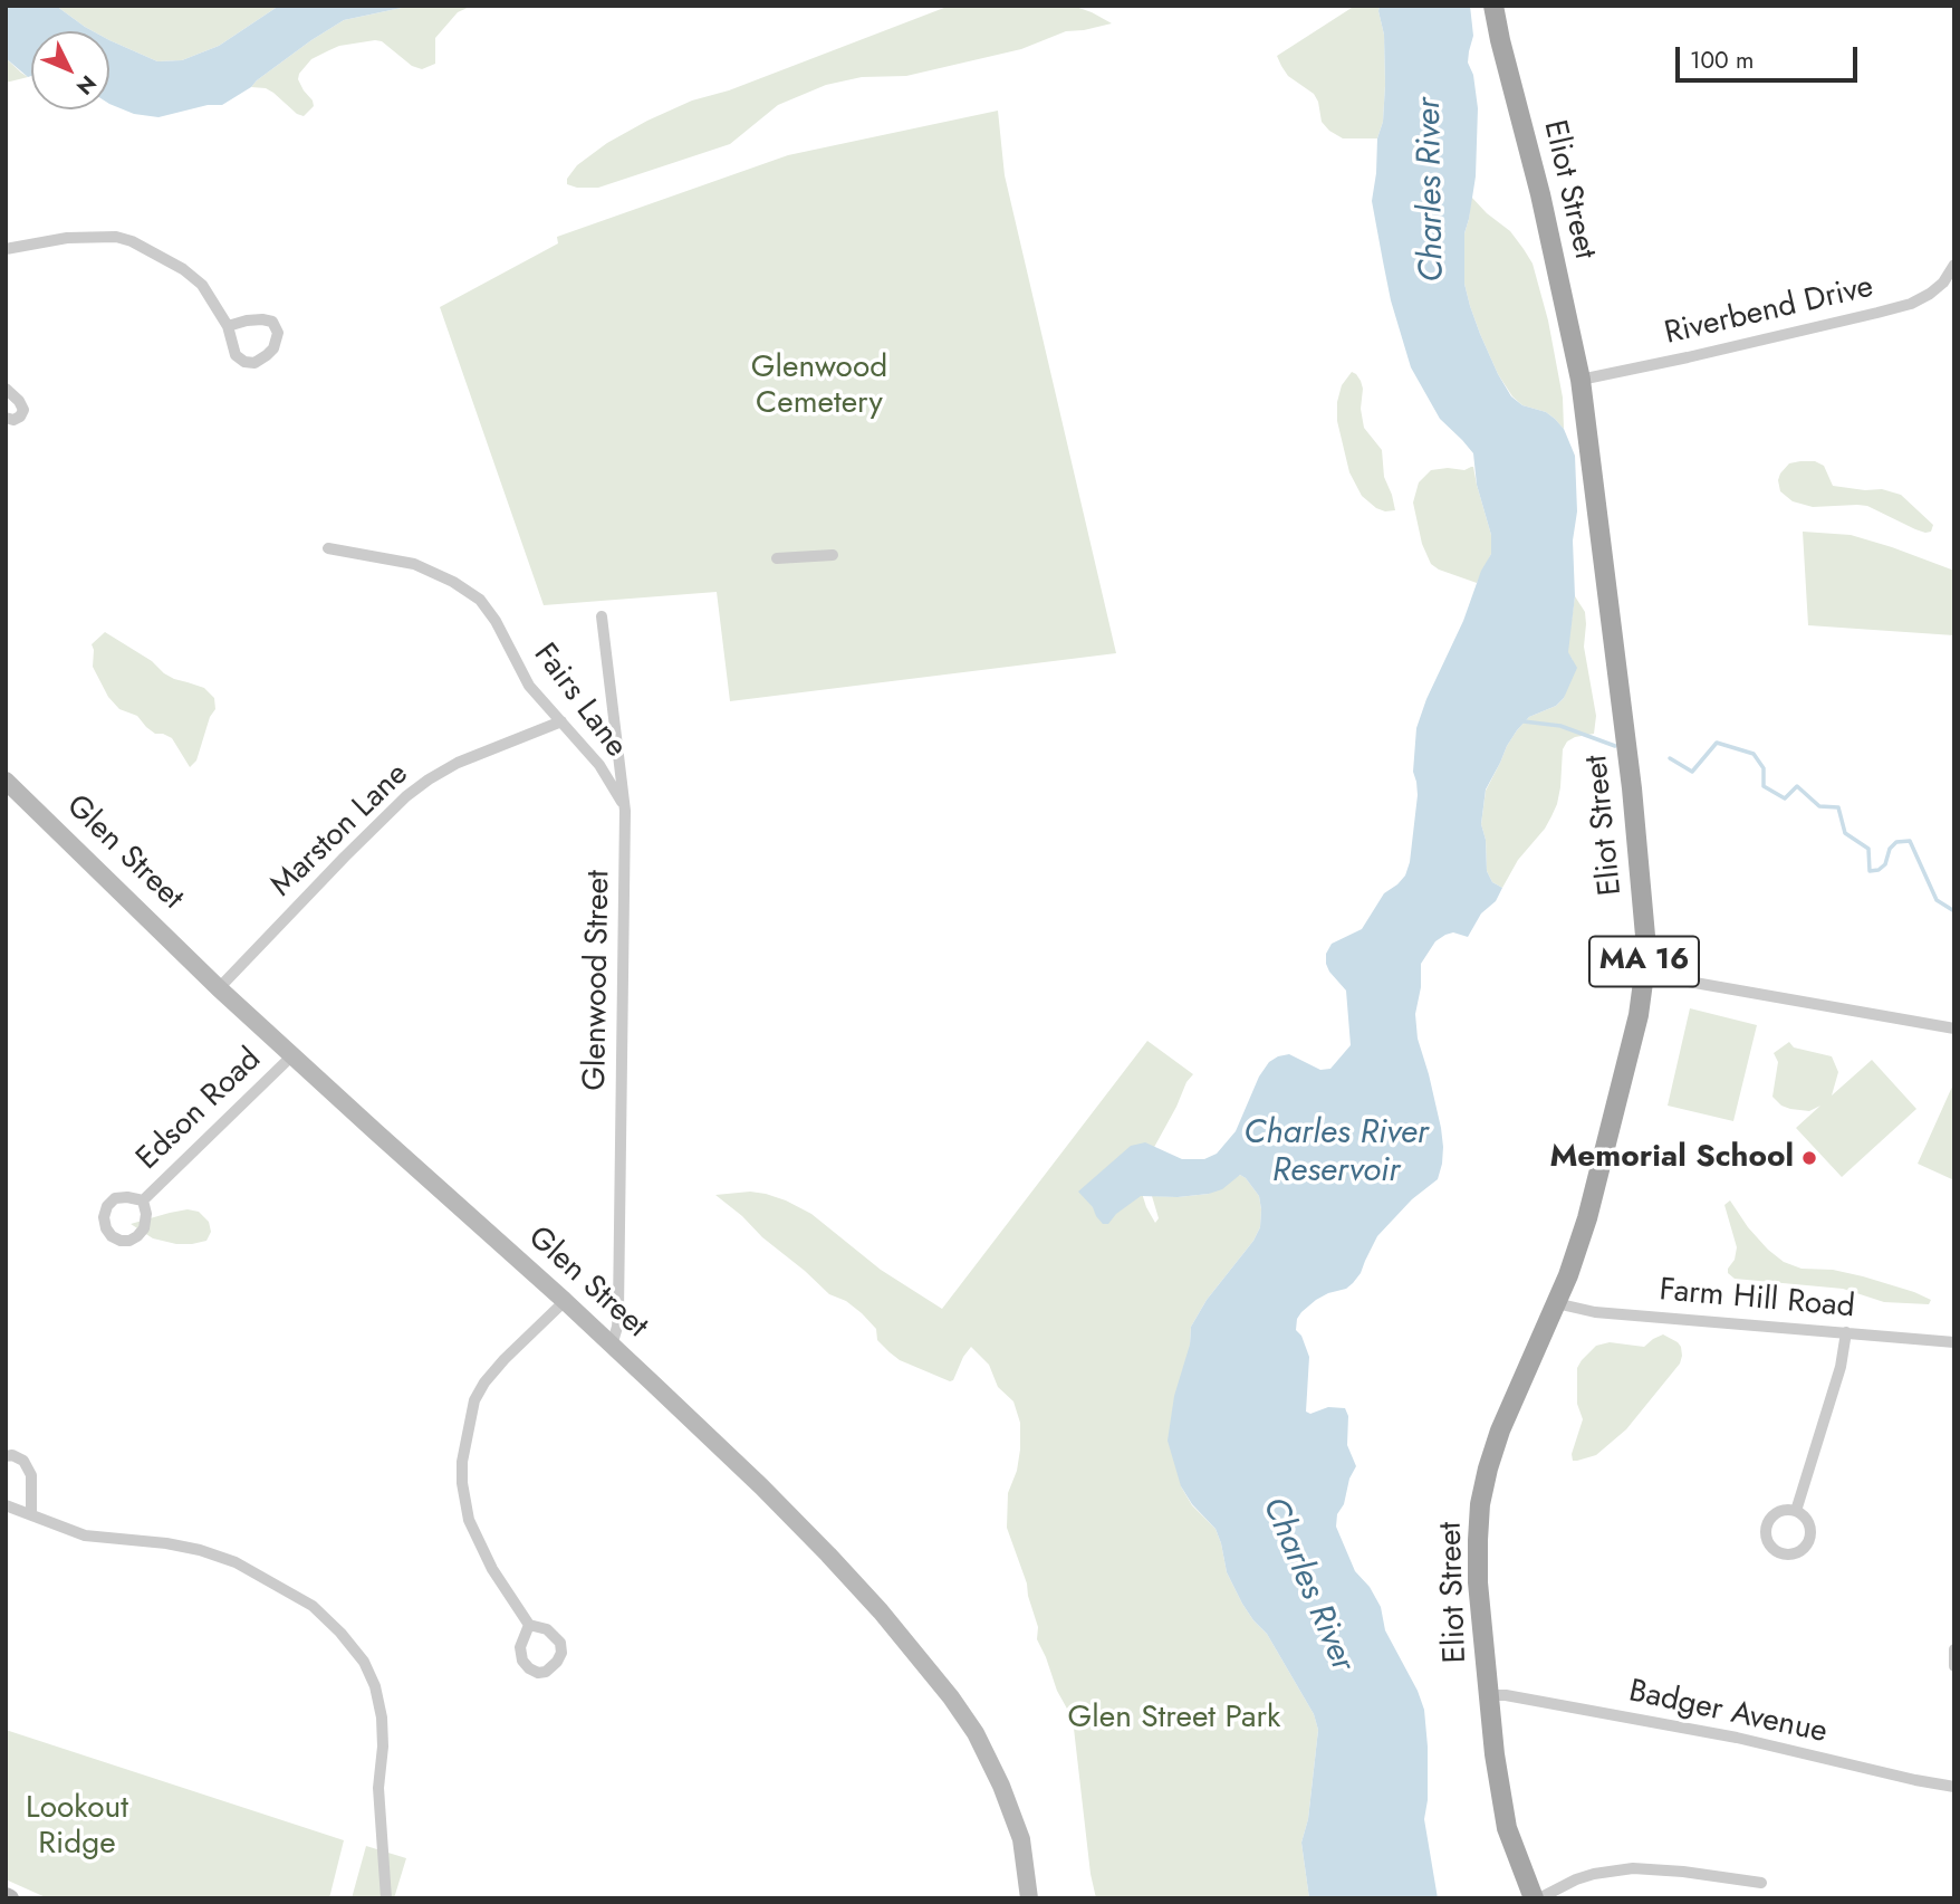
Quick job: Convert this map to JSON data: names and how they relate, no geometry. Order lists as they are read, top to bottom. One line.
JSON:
{"streets":{"main road":["Eliot Street","MA 16"],"street":["Riverbend Drive","Fairs Lane","Marston Lane","Glen Street","Glenwood Street","Edson Road","Farm Hill Road","Badger Avenue"]},"crossings":[["Eliot Street","Riverbend Drive"],["Eliot Street","Farm Hill Road"],["Eliot Street","Badger Avenue"],["Fairs Lane","Marston Lane"],["Fairs Lane","Glenwood Street"],["Marston Lane","Glen Street"],["Glen Street","Glenwood Street"],["Glen Street","Edson Road"]],"water":["Charles River","Charles River Reservoir"],"parks":["Glenwood Cemetery","Glen Street Park","Lookout Ridge"],"places":["Memorial School"],"scale_bar":"100 m","north":"bottom right"}
